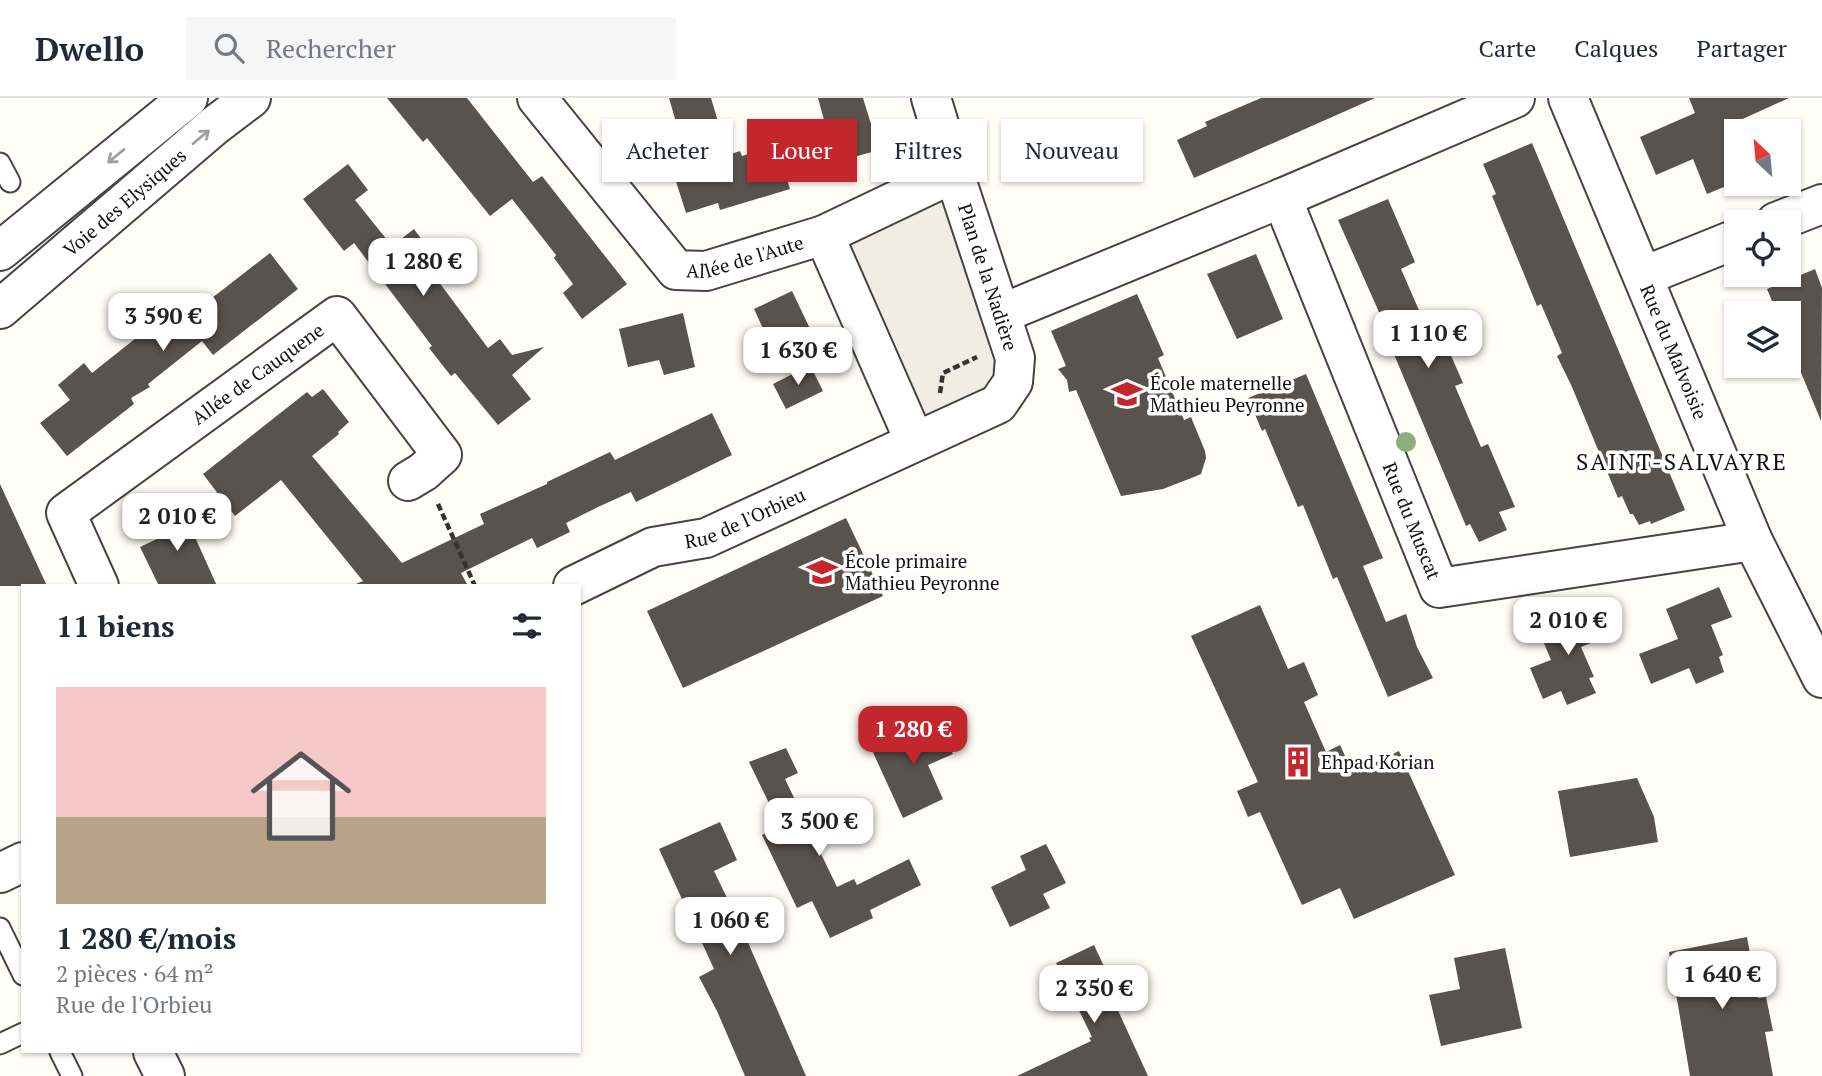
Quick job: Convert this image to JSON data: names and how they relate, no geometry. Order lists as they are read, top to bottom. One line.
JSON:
{"streets":{"street":["Voie des Elysiques","Allée de l'Aute","Plan de la Nadière","Rue du Malvoisie","Allée de Cauquene","Rue de l'Orbieu","Rue du Muscat"]},"crossings":[["Plan de la Nadière","Rue de l'Orbieu"],["Rue du Malvoisie","Rue du Muscat"]],"districts":["SAINT-SALVAYRE"],"places":{"school or university":["École maternelle Mathieu Peyronne","École primaire Mathieu Peyronne"],"building":["Ehpad Korian"]},"north":"top left","page":{"header":"Dwello","search":"Rechercher","nav":["Carte","Calques","Partager"],"chip":["Acheter","Louer","Filtres","Nouveau"],"price":["1 280 €","3 590 €","1 110 €","1 630 €","2 010 €","2 010 €","1 280 €","3 500 €","1 060 €","1 640 €","2 350 €"],"heading":"11 biens","list":[{"name":"1 280 €/mois","note":"2 pièces · 64 m² · Rue de l'Orbieu"}]}}
